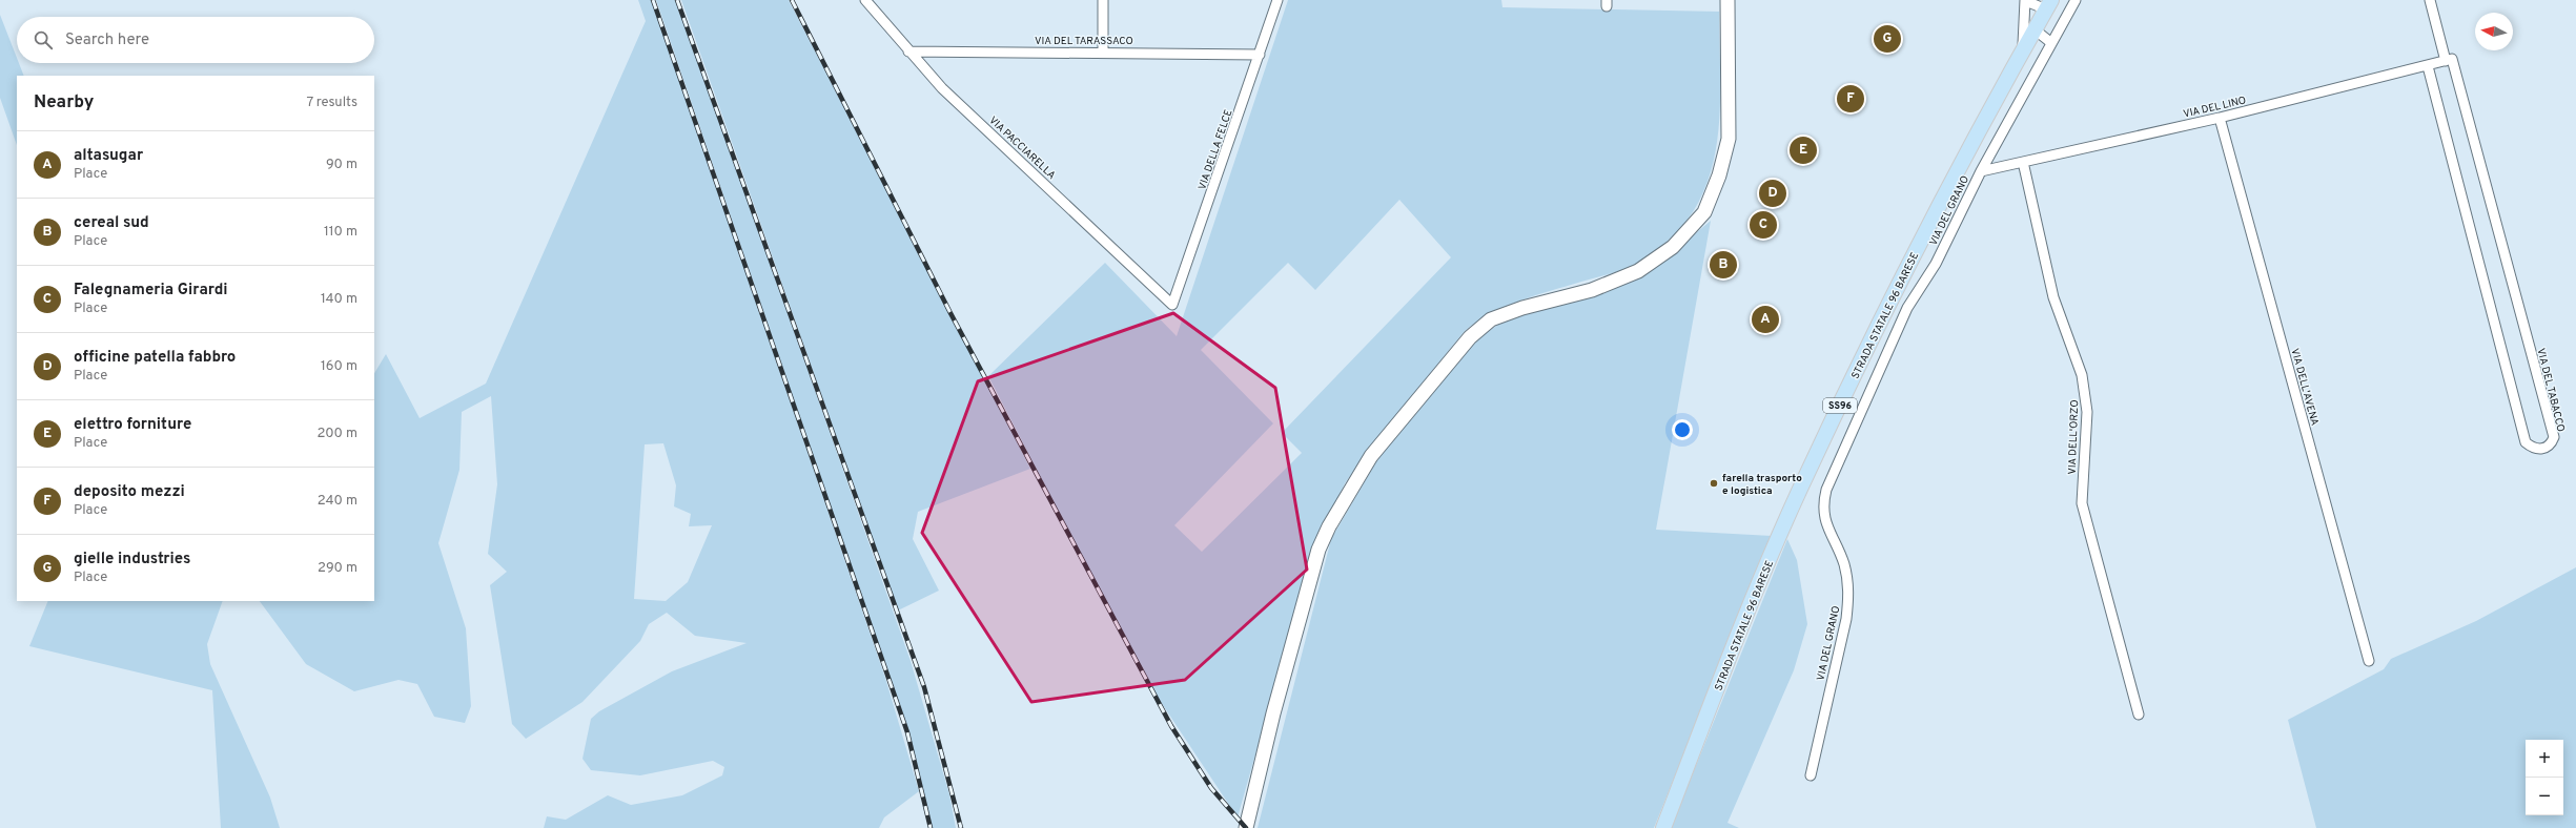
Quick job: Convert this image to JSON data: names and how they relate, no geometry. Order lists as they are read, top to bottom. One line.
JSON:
{"streets":{"main road":["STRADA STATALE 96 BARESE","SS96"],"street":["VIA DEL TARASSACO","VIA DEL LINO","VIA PACCIARELLA","VIA DELLA FELCE","VIA DEL GRANO","VIA DELL'AVENA","VIA DEL TABACCO","VIA DELL'ORZO"]},"crossings":[["VIA DEL TARASSACO","VIA PACCIARELLA"],["VIA DEL TARASSACO","VIA DELLA FELCE"],["VIA DEL LINO","VIA DEL GRANO"],["VIA DEL LINO","VIA DELL'AVENA"],["VIA DEL LINO","VIA DEL TABACCO"],["VIA DEL LINO","VIA DELL'ORZO"],["VIA PACCIARELLA","VIA DELLA FELCE"]],"places":["farella trasporto e logistica"],"north":"left","page":{"search":"Search here","pins":["G","F","E","D","C","B","A"],"heading":["Nearby","7 results"],"list":[{"mark":"A","name":"altasugar","note":"Place","value":"90 m"},{"mark":"B","name":"cereal sud","note":"Place","value":"110 m"},{"mark":"C","name":"Falegnameria Girardi","note":"Place","value":"140 m"},{"mark":"D","name":"officine patella fabbro","note":"Place","value":"160 m"},{"mark":"E","name":"elettro forniture","note":"Place","value":"200 m"},{"mark":"F","name":"deposito mezzi","note":"Place","value":"240 m"},{"mark":"G","name":"gielle industries","note":"Place","value":"290 m"}],"map_buttons":["+","−"]}}
